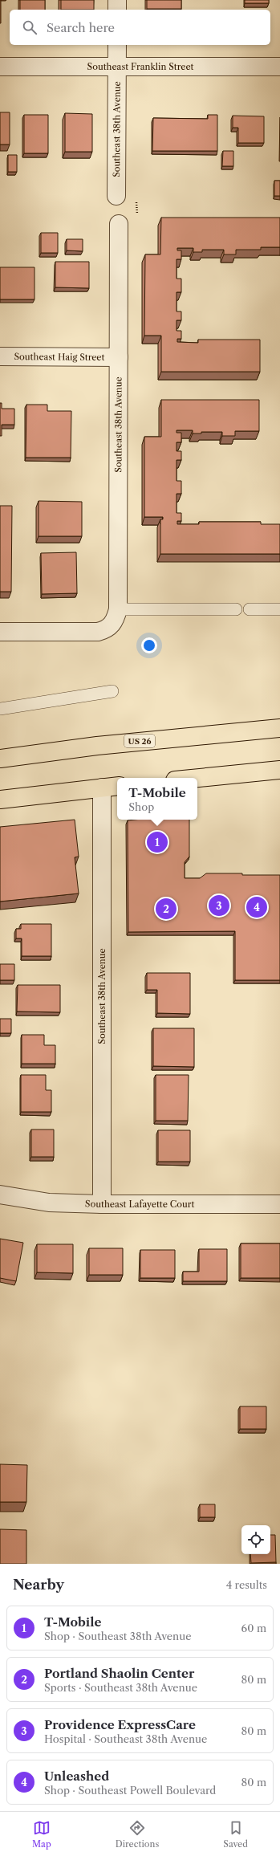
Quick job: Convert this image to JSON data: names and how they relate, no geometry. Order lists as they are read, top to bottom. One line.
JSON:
{"streets":{"main road":["US 26"],"street":["Southeast Franklin Street","Southeast 38th Avenue","Southeast Haig Street","Southeast Lafayette Court"]},"crossings":[["Southeast Franklin Street","Southeast 38th Avenue"],["Southeast 38th Avenue","Southeast Haig Street"],["Southeast 38th Avenue","Southeast Lafayette Court"]],"page":{"search":"Search here","popup":["T-Mobile","Shop"],"pins":["1","3","4","2"],"heading":["Nearby","4 results"],"list":[{"mark":"1","name":"T-Mobile","note":"Shop · Southeast 38th Avenue","value":"60 m"},{"mark":"2","name":"Portland Shaolin Center","note":"Sports · Southeast 38th Avenue","value":"80 m"},{"mark":"3","name":"Providence ExpressCare","note":"Hospital · Southeast 38th Avenue","value":"80 m"},{"mark":"4","name":"Unleashed","note":"Shop · Southeast Powell Boulevard","value":"80 m"}],"nav":["Map","Directions","Saved"]}}
